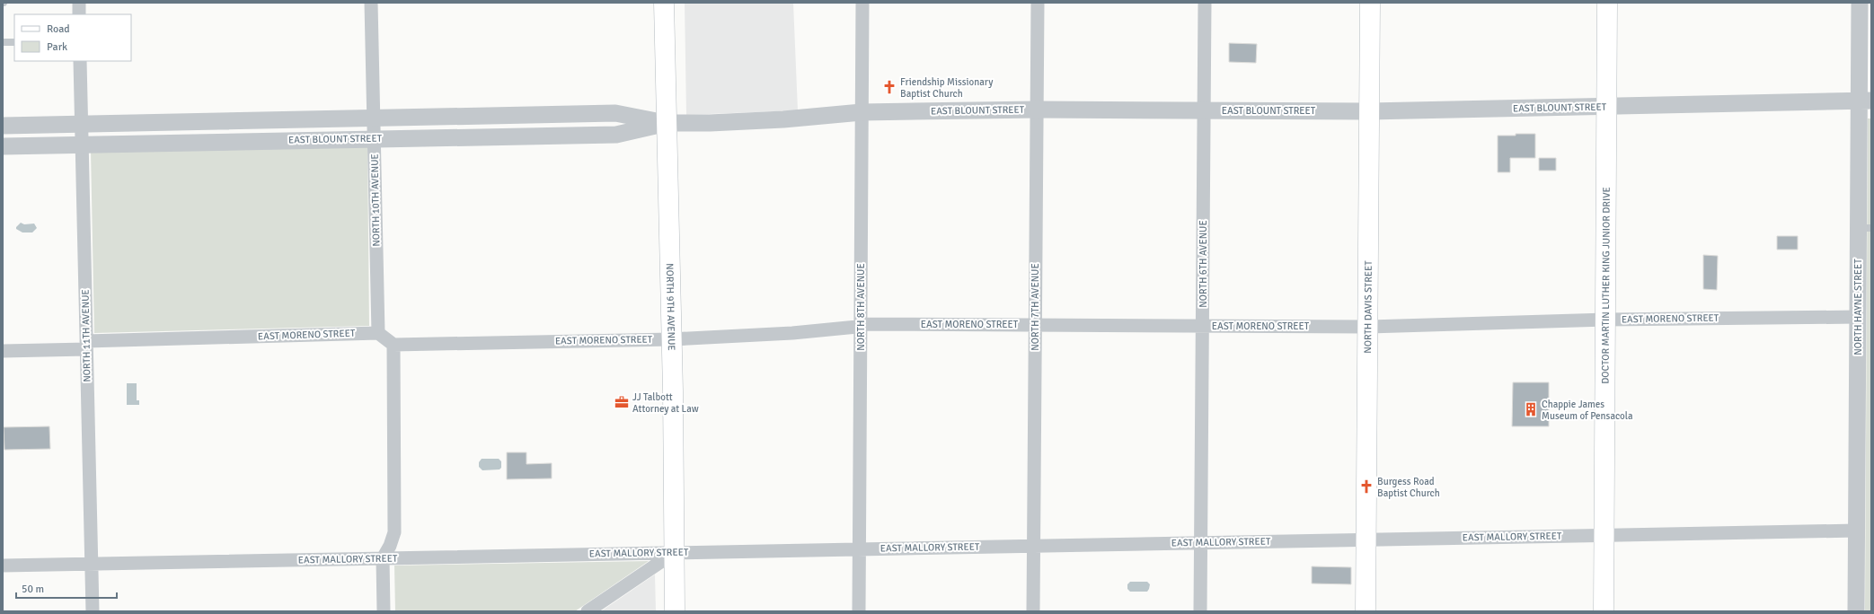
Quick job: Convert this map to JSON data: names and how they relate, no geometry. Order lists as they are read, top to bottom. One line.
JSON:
{"streets":{"main road":["DOCTOR MARTIN LUTHER KING JUNIOR DRIVE","NORTH 9TH AVENUE","NORTH DAVIS STREET"],"street":["EAST BLOUNT STREET","NORTH 10TH AVENUE","NORTH 6TH AVENUE","NORTH 8TH AVENUE","NORTH 7TH AVENUE","NORTH HAYNE STREET","EAST MORENO STREET","NORTH 11TH AVENUE","EAST MALLORY STREET"]},"crossings":[["EAST BLOUNT STREET","NORTH 10TH AVENUE"],["EAST BLOUNT STREET","NORTH 6TH AVENUE"],["EAST BLOUNT STREET","DOCTOR MARTIN LUTHER KING JUNIOR DRIVE"],["EAST BLOUNT STREET","NORTH 9TH AVENUE"],["EAST BLOUNT STREET","NORTH 8TH AVENUE"],["EAST BLOUNT STREET","NORTH 7TH AVENUE"],["EAST BLOUNT STREET","NORTH DAVIS STREET"],["EAST BLOUNT STREET","NORTH HAYNE STREET"],["EAST BLOUNT STREET","NORTH 11TH AVENUE"],["NORTH 10TH AVENUE","EAST MORENO STREET"],["NORTH 6TH AVENUE","EAST MORENO STREET"],["NORTH 6TH AVENUE","EAST MALLORY STREET"],["DOCTOR MARTIN LUTHER KING JUNIOR DRIVE","EAST MORENO STREET"],["DOCTOR MARTIN LUTHER KING JUNIOR DRIVE","EAST MALLORY STREET"],["NORTH 9TH AVENUE","EAST MORENO STREET"],["NORTH 9TH AVENUE","EAST MALLORY STREET"],["NORTH 8TH AVENUE","EAST MORENO STREET"],["NORTH 8TH AVENUE","EAST MALLORY STREET"],["NORTH 7TH AVENUE","EAST MORENO STREET"],["NORTH 7TH AVENUE","EAST MALLORY STREET"],["NORTH DAVIS STREET","EAST MORENO STREET"],["NORTH DAVIS STREET","EAST MALLORY STREET"],["NORTH HAYNE STREET","EAST MORENO STREET"],["NORTH HAYNE STREET","EAST MALLORY STREET"],["EAST MORENO STREET","NORTH 11TH AVENUE"],["NORTH 11TH AVENUE","EAST MALLORY STREET"]],"places":{"church":["Friendship Missionary Baptist Church","Burgess Road Baptist Church"],"office":["JJ Talbott Attorney at Law"],"building":["Chappie James Museum of Pensacola"]},"legend":["Road","Park"],"scale_bar":"50 m"}
